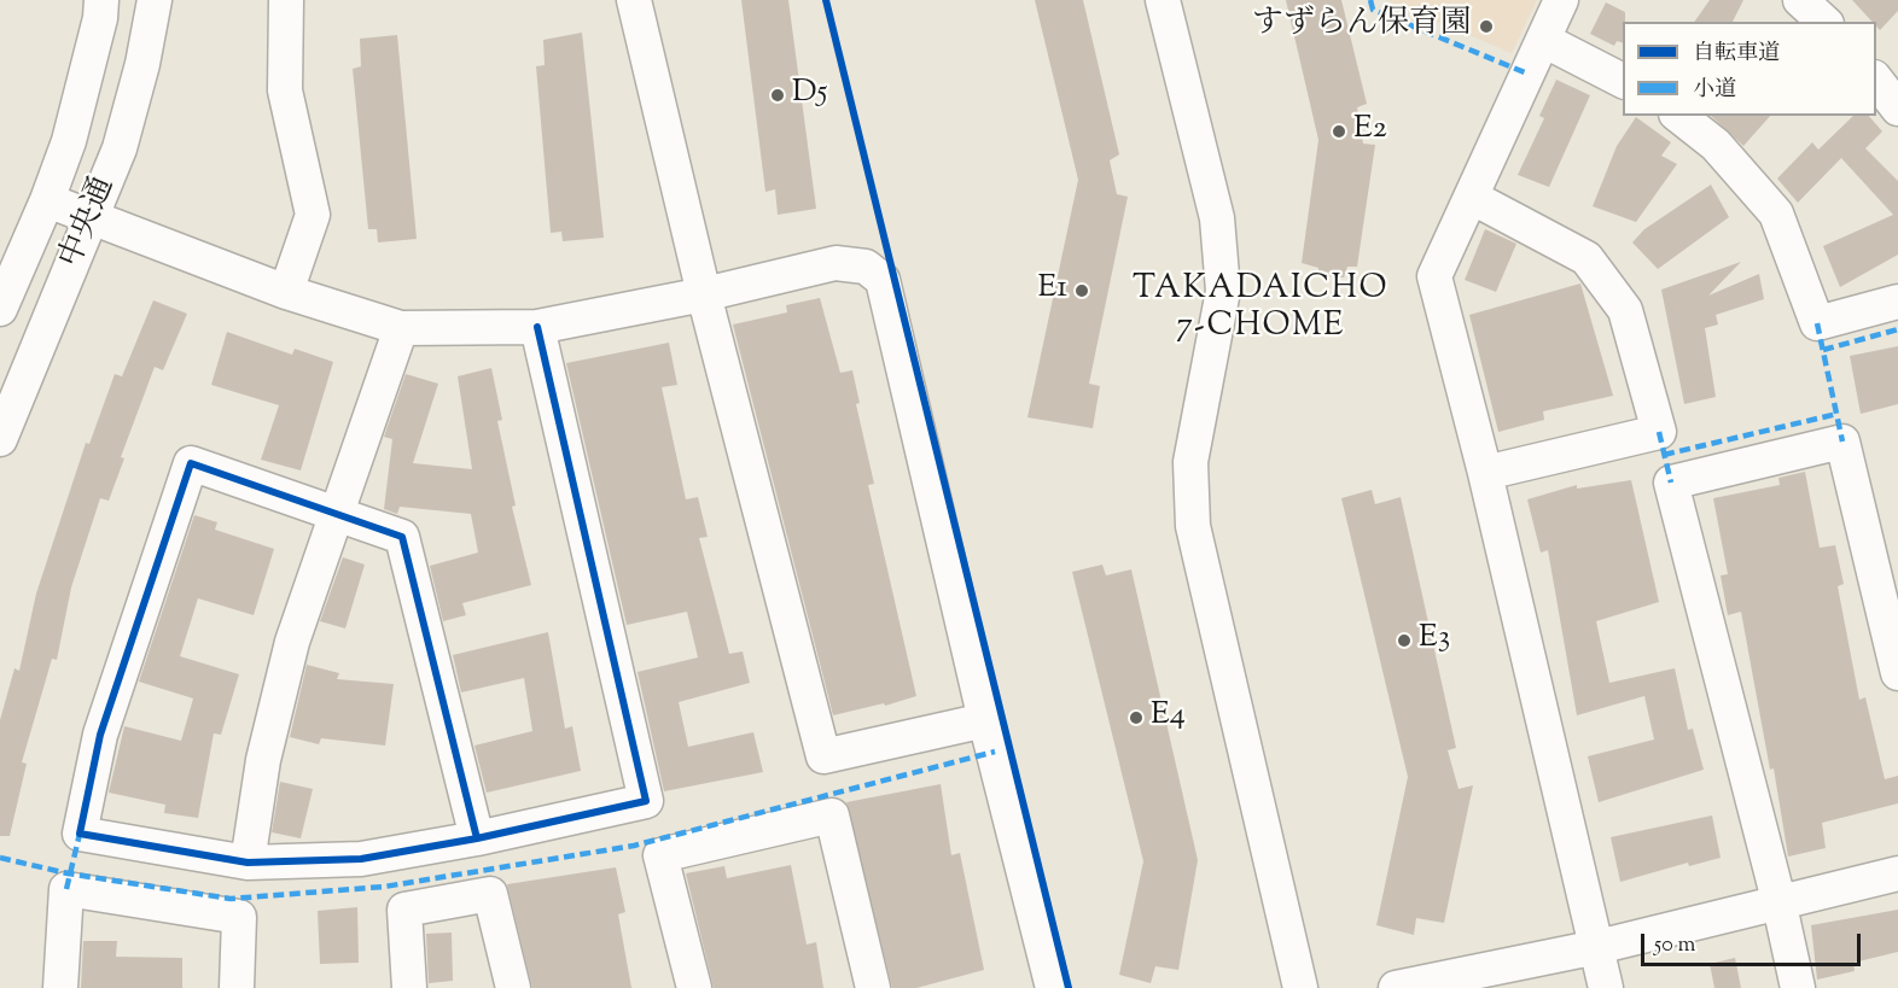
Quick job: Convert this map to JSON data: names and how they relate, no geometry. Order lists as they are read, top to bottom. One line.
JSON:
{"streets":{"street":["中央通"]},"districts":["TAKADAICHO 7-CHOME"],"places":["すずらん保育園","D5","E2","E1","E3","E4"],"legend":["自転車道","小道"],"scale_bar":"50 m"}
